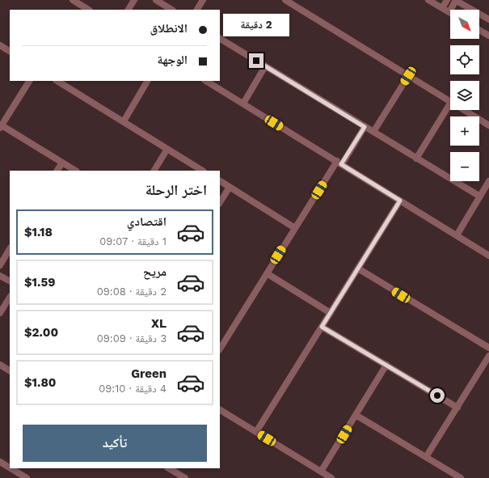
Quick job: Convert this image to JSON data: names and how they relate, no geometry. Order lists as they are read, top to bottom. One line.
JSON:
{"north":"bottom right","page":{"map_buttons":["+","−"],"banner":["الانطلاق","الوجهة"],"bubble":"2 دقيقة","heading":"اختر الرحلة","list":[{"name":"اقتصادي","note":"1 دقيقة · 09:07","value":"$1.18"},{"name":"مريح","note":"2 دقيقة · 09:08","value":"$1.59"},{"name":"XL","note":"3 دقيقة · 09:09","value":"$2.00"},{"name":"Green","note":"4 دقيقة · 09:10","value":"$1.80"}],"buttons":"تأكيد"}}
